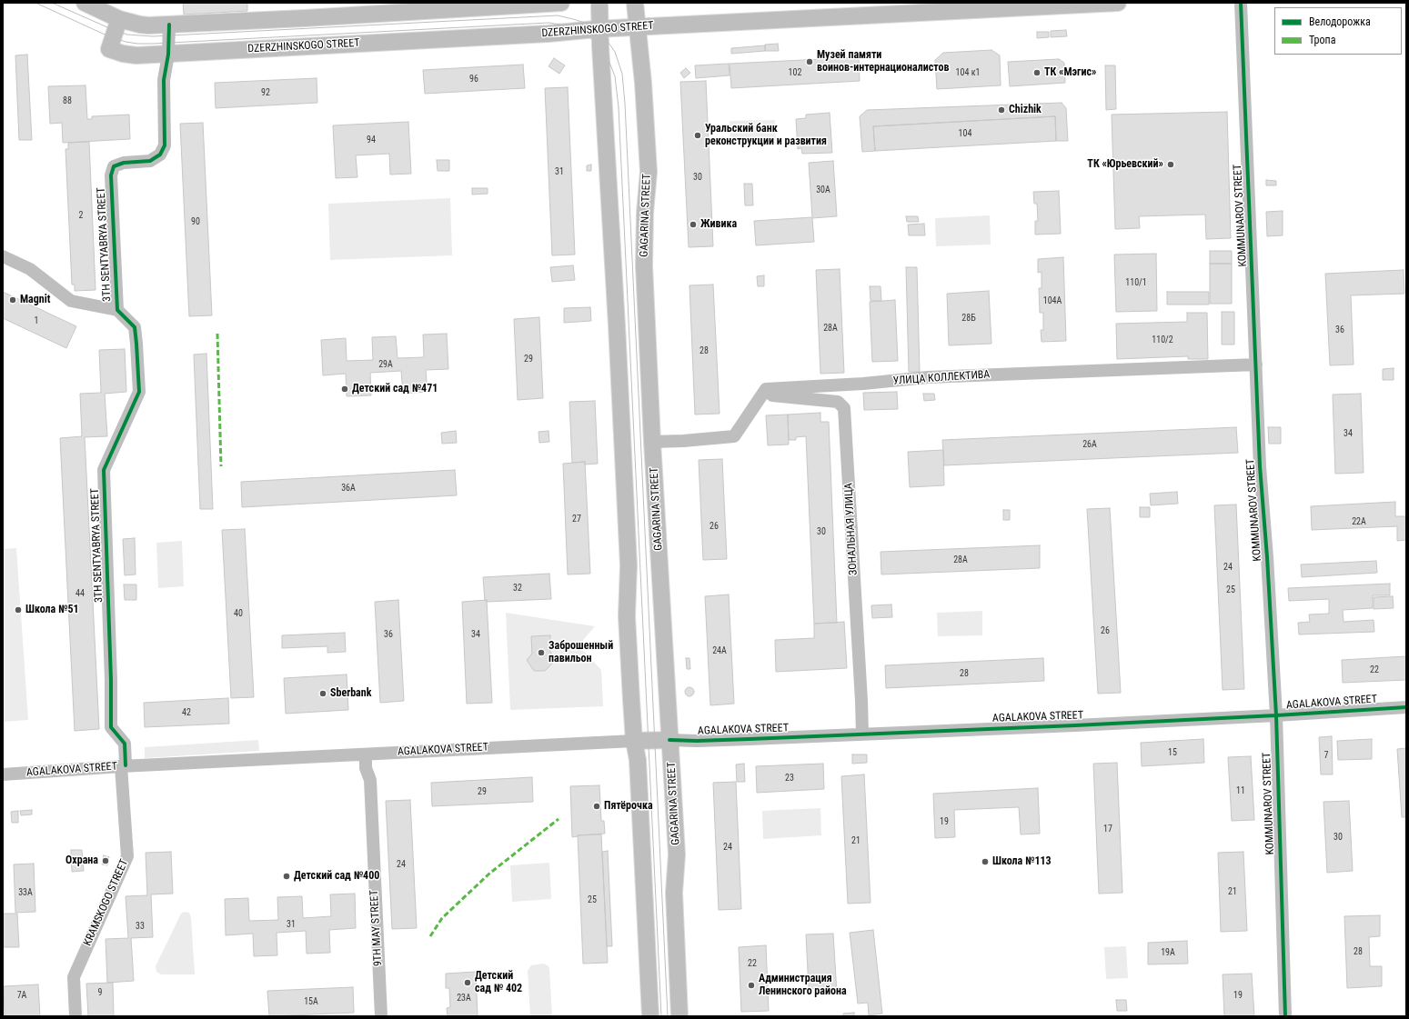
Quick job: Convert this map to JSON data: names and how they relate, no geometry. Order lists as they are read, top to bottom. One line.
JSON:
{"streets":{"main road":["DZERZHINSKOGO STREET","GAGARINA STREET","AGALAKOVA STREET"],"street":["KOMMUNAROV STREET","3TH SENTYABRYA STREET","УЛИЦА КОЛЛЕКТИВА","ЗОНАЛЬНАЯ УЛИЦА","KRAMSKOGO STREET","9TH MAY STREET"]},"crossings":[["DZERZHINSKOGO STREET","GAGARINA STREET"],["DZERZHINSKOGO STREET","3TH SENTYABRYA STREET"],["GAGARINA STREET","AGALAKOVA STREET"],["KOMMUNAROV STREET","УЛИЦА КОЛЛЕКТИВА"],["KOMMUNAROV STREET","AGALAKOVA STREET"],["3TH SENTYABRYA STREET","AGALAKOVA STREET"],["3TH SENTYABRYA STREET","KRAMSKOGO STREET"],["УЛИЦА КОЛЛЕКТИВА","ЗОНАЛЬНАЯ УЛИЦА"],["ЗОНАЛЬНАЯ УЛИЦА","AGALAKOVA STREET"],["AGALAKOVA STREET","KRAMSKOGO STREET"],["AGALAKOVA STREET","9TH MAY STREET"]],"places":["Музей памяти воинов-интернационалистов","ТК «Мэгис»","Chizhik","Уральский банк реконструкции и развития","ТК «Юрьевский»","Живика","Magnit","Детский сад №471","Школа №51","Заброшенный павильон","Sberbank","Пятёрочка","Охрана","Школа №113","Детский сад №400","Детский сад № 402","Администрация Ленинского района"],"house_numbers":["102","104 к1","96","92","88","104","94","31","30","30А","2","90","110/1","104А","28Б","1","28А","36","110/2","28","29","29А","34","26А","36А","27","22А","26","30","28А","24","32","25","44","40","26","36","34","24А","22","28","42","15","7","23","11","29","19","17","30","21","24","24","21","33А","25","31","33","28","19А","22","9","7А","19","23А","15А"],"legend":["Велодорожка","Тропа"]}
